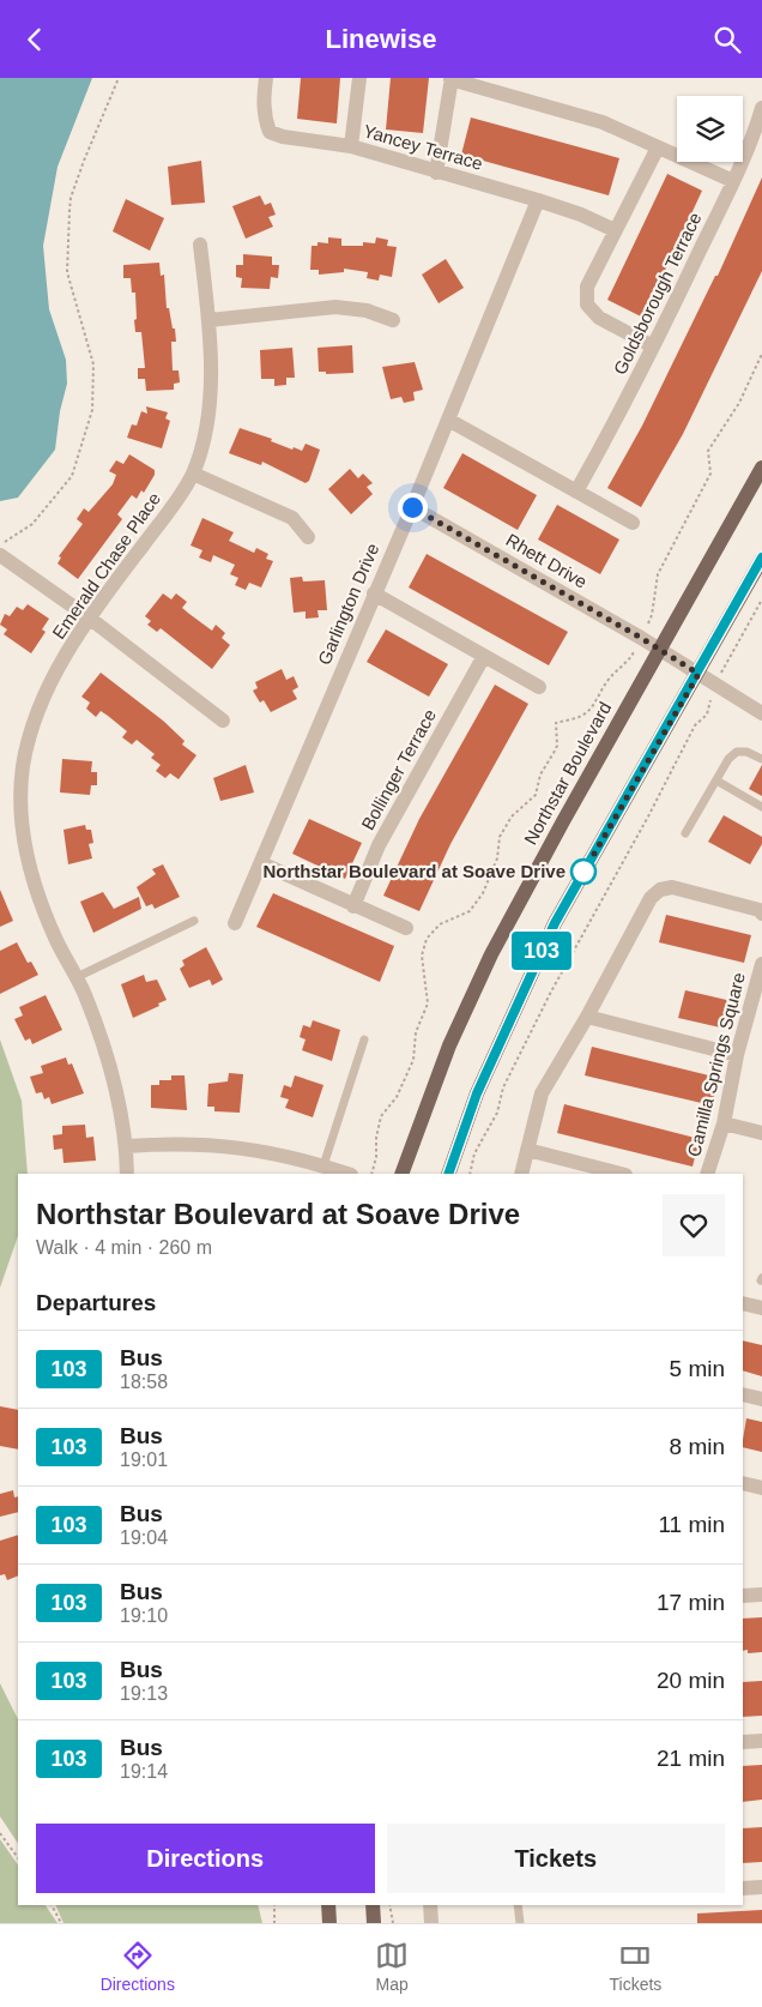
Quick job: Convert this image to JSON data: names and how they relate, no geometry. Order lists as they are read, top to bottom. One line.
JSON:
{"streets":{"main road":["Northstar Boulevard"],"street":["Yancey Terrace","Goldsborough Terrace","Rhett Drive","Emerald Chase Place","Garlington Drive","Bollinger Terrace","Camilla Springs Square"]},"crossings":[["Yancey Terrace","Garlington Drive"],["Rhett Drive","Garlington Drive"],["Rhett Drive","Northstar Boulevard"]],"places":["Northstar Boulevard at Soave Drive"],"lines":["bus line 103"],"page":{"header":"Linewise","on_map":"103","heading":[["Northstar Boulevard at Soave Drive","Walk · 4 min · 260 m"],"Departures"],"list":[{"mark":"103","name":"Bus","note":"18:58","value":"5 min"},{"mark":"103","name":"Bus","note":"19:01","value":"8 min"},{"mark":"103","name":"Bus","note":"19:04","value":"11 min"},{"mark":"103","name":"Bus","note":"19:10","value":"17 min"},{"mark":"103","name":"Bus","note":"19:13","value":"20 min"},{"mark":"103","name":"Bus","note":"19:14","value":"21 min"}],"buttons":["Directions","Tickets"],"tabs":["Directions","Map","Tickets"]}}
